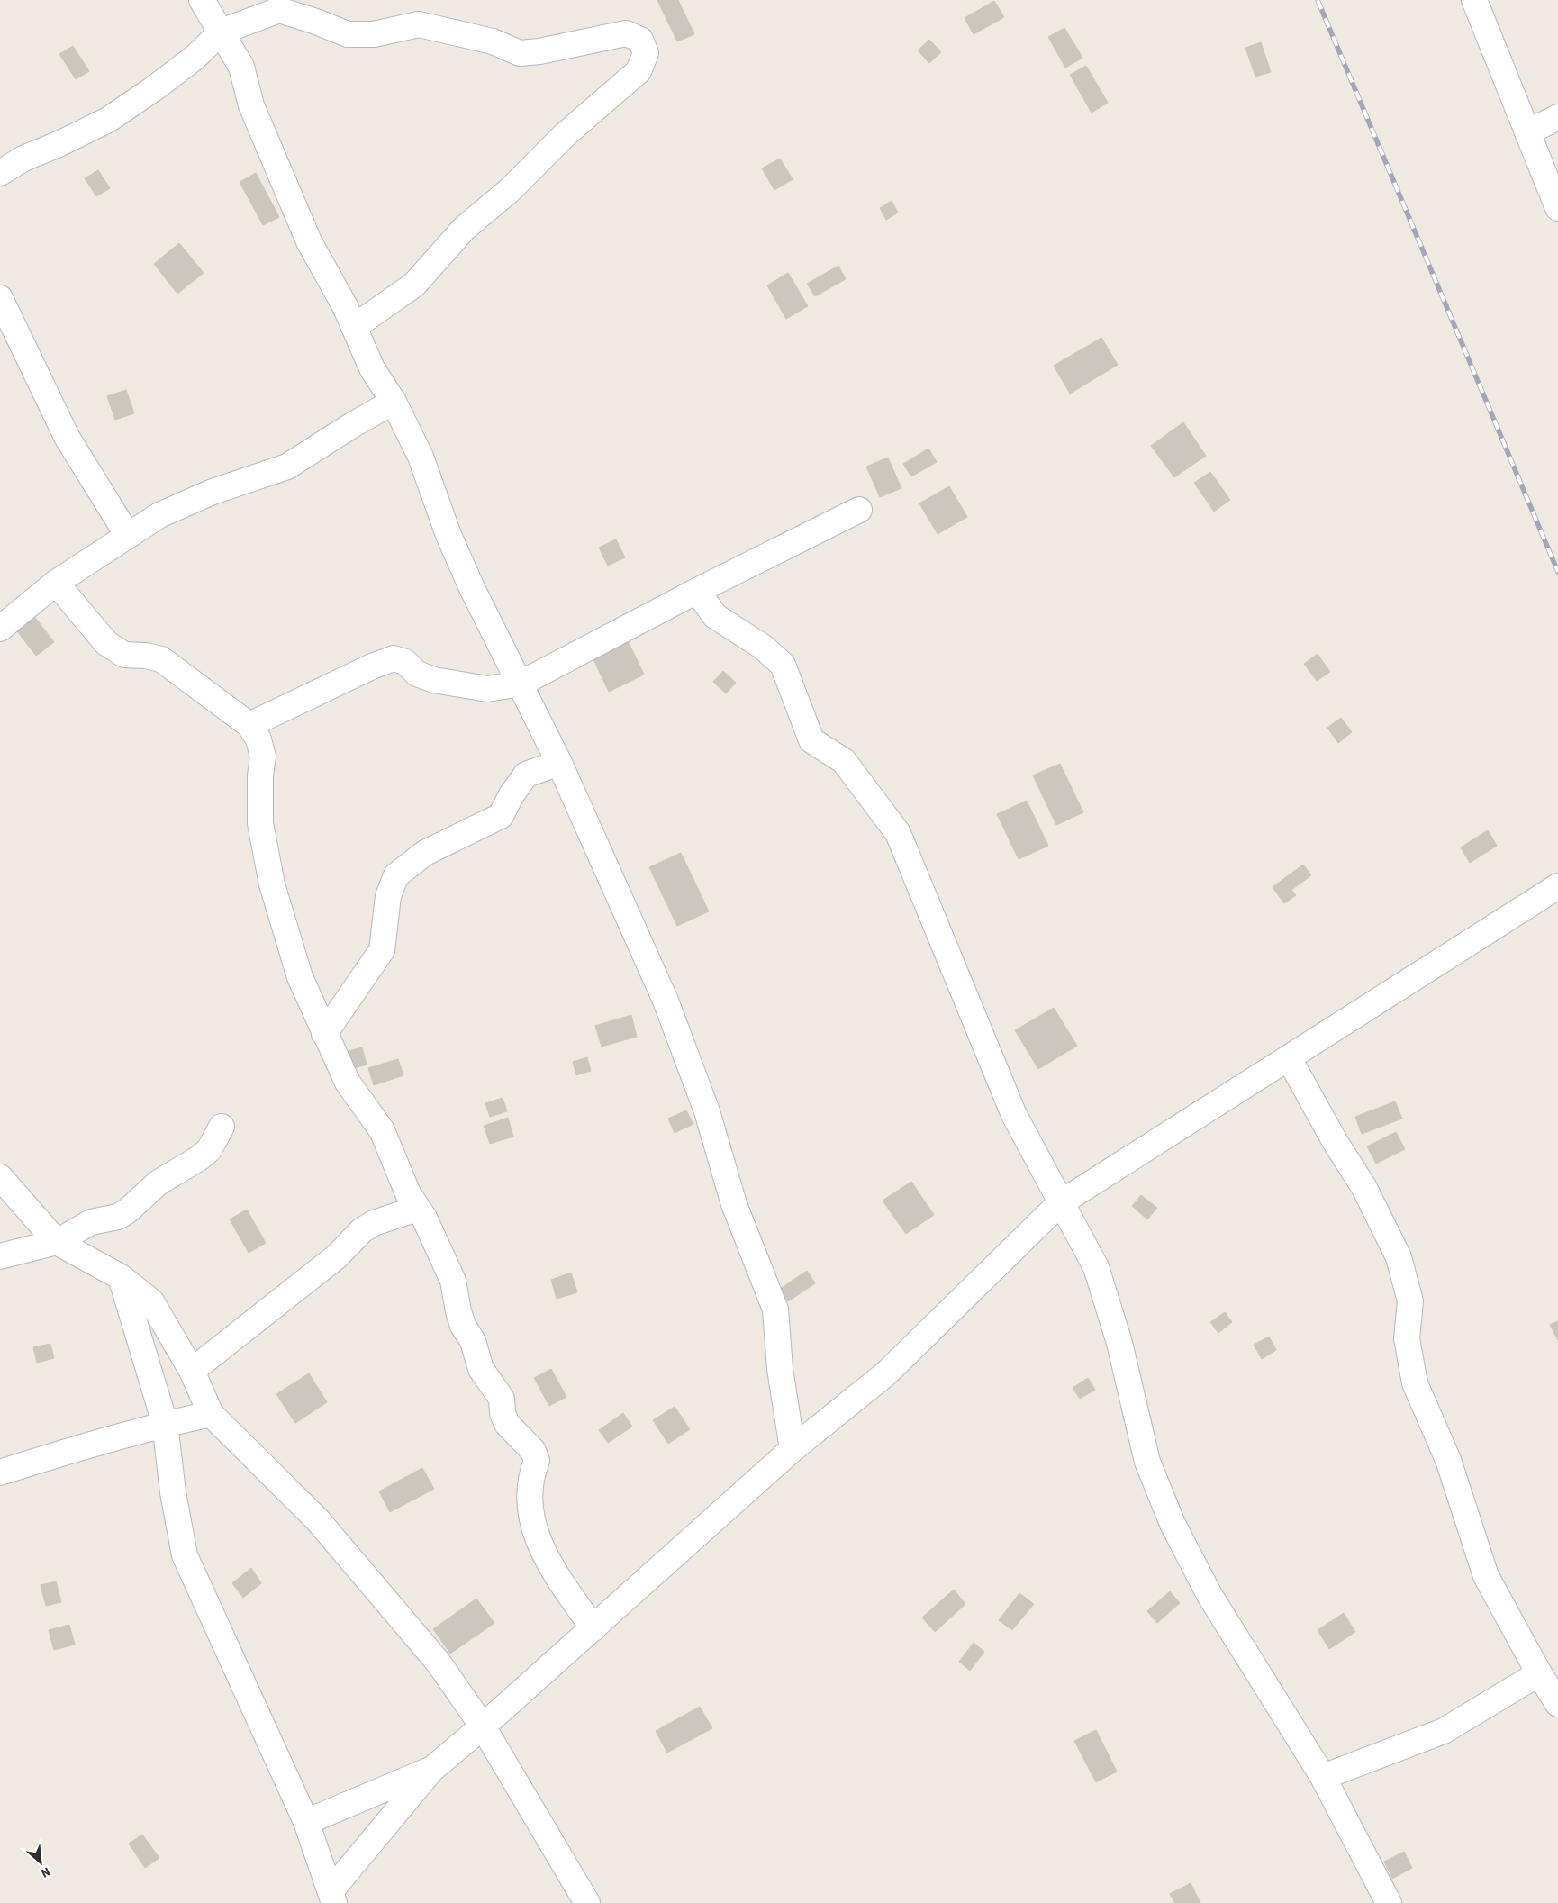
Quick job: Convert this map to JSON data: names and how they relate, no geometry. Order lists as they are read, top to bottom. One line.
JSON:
{"north":"bottom right"}
